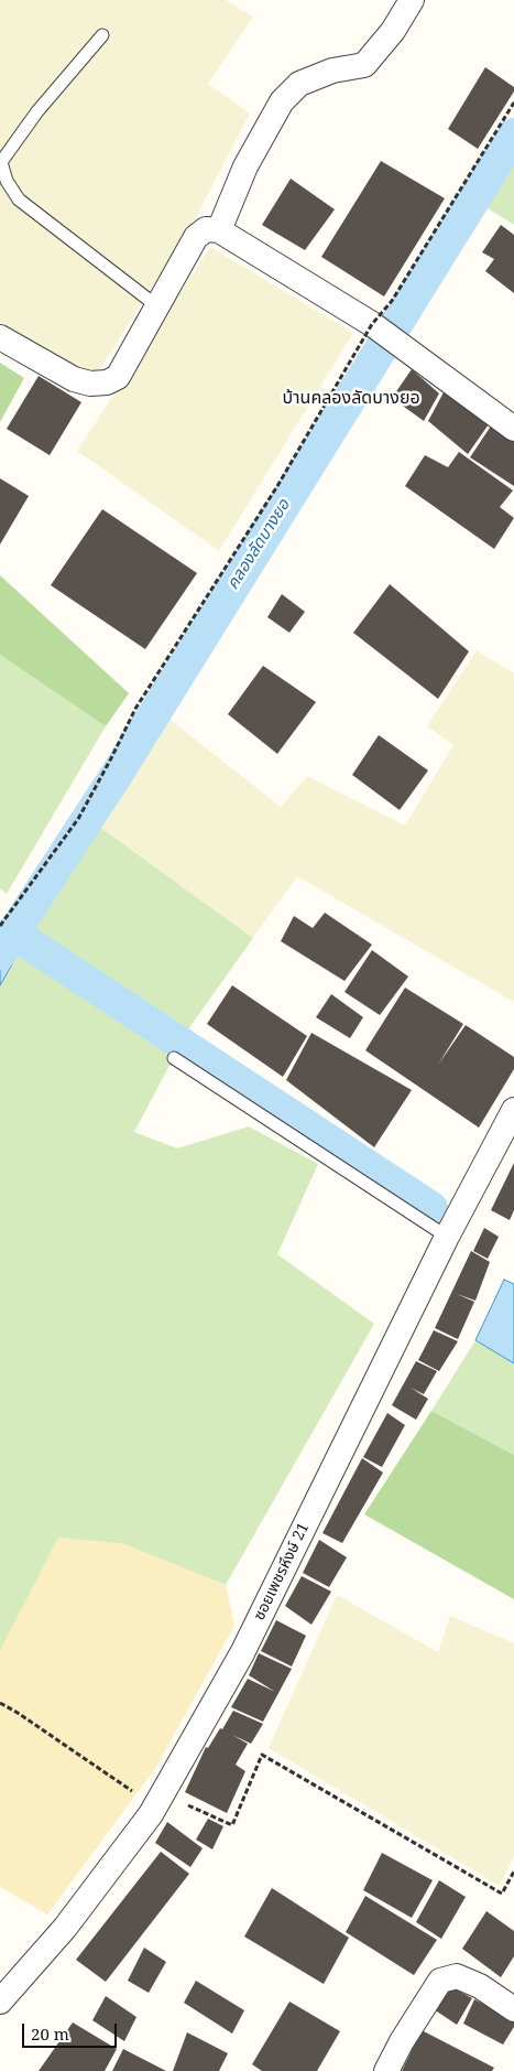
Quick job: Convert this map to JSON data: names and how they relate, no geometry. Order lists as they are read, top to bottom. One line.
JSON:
{"streets":{"street":["ซอยเพชรหึงษ์ 21"]},"districts":["บ้านคลองลัดบางยอ"],"water":["คลองลัดบางยอ"],"scale_bar":"20 m"}
